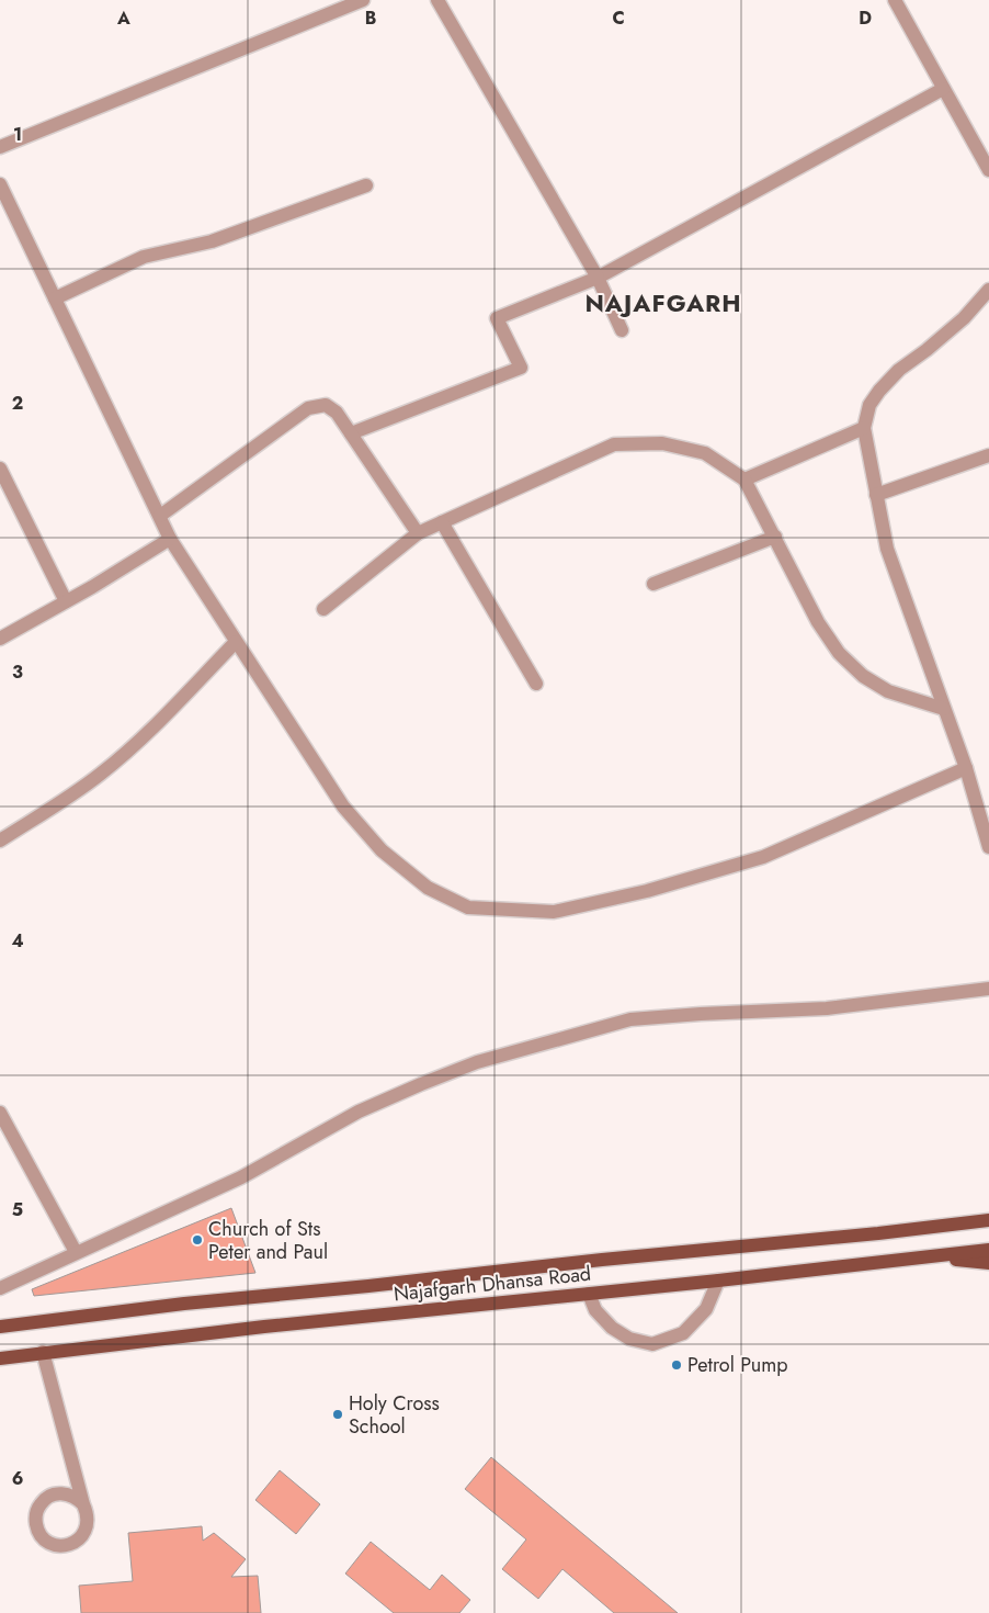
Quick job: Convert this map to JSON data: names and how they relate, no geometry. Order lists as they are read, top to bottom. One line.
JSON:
{"streets":{"main road":["Najafgarh Dhansa Road"]},"districts":["NAJAFGARH"],"places":["Church of Sts Peter and Paul","Petrol Pump","Holy Cross School"],"grid":{"columns":["A","B","C","D"],"rows":["1","2","3","4","5","6"]}}
